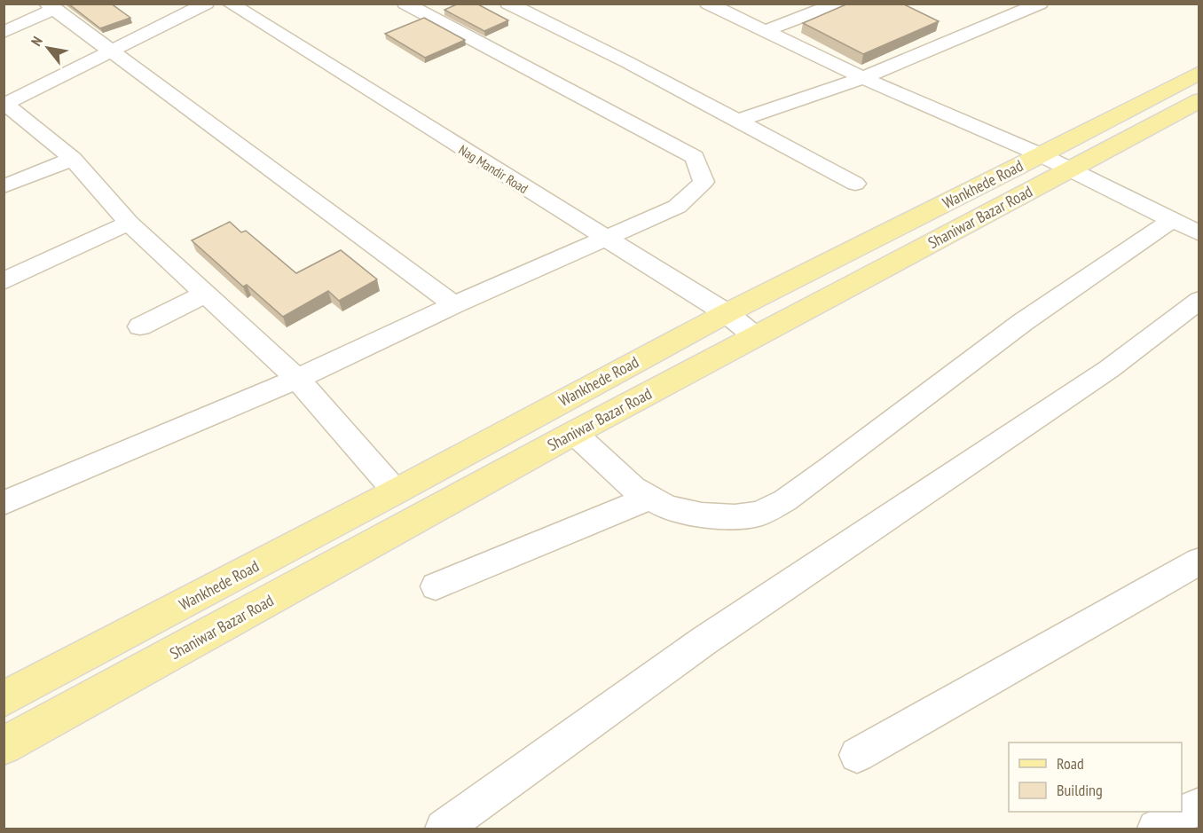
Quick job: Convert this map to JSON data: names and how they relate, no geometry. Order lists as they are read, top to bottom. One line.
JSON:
{"streets":{"main road":["Wankhede Road","Shaniwar Bazar Road"],"street":["Nag Mandir Road"]},"crossings":[["Nag Mandir Road","Wankhede Road"],["Nag Mandir Road","Shaniwar Bazar Road"]],"legend":["Road","Building"],"north":"top left"}
